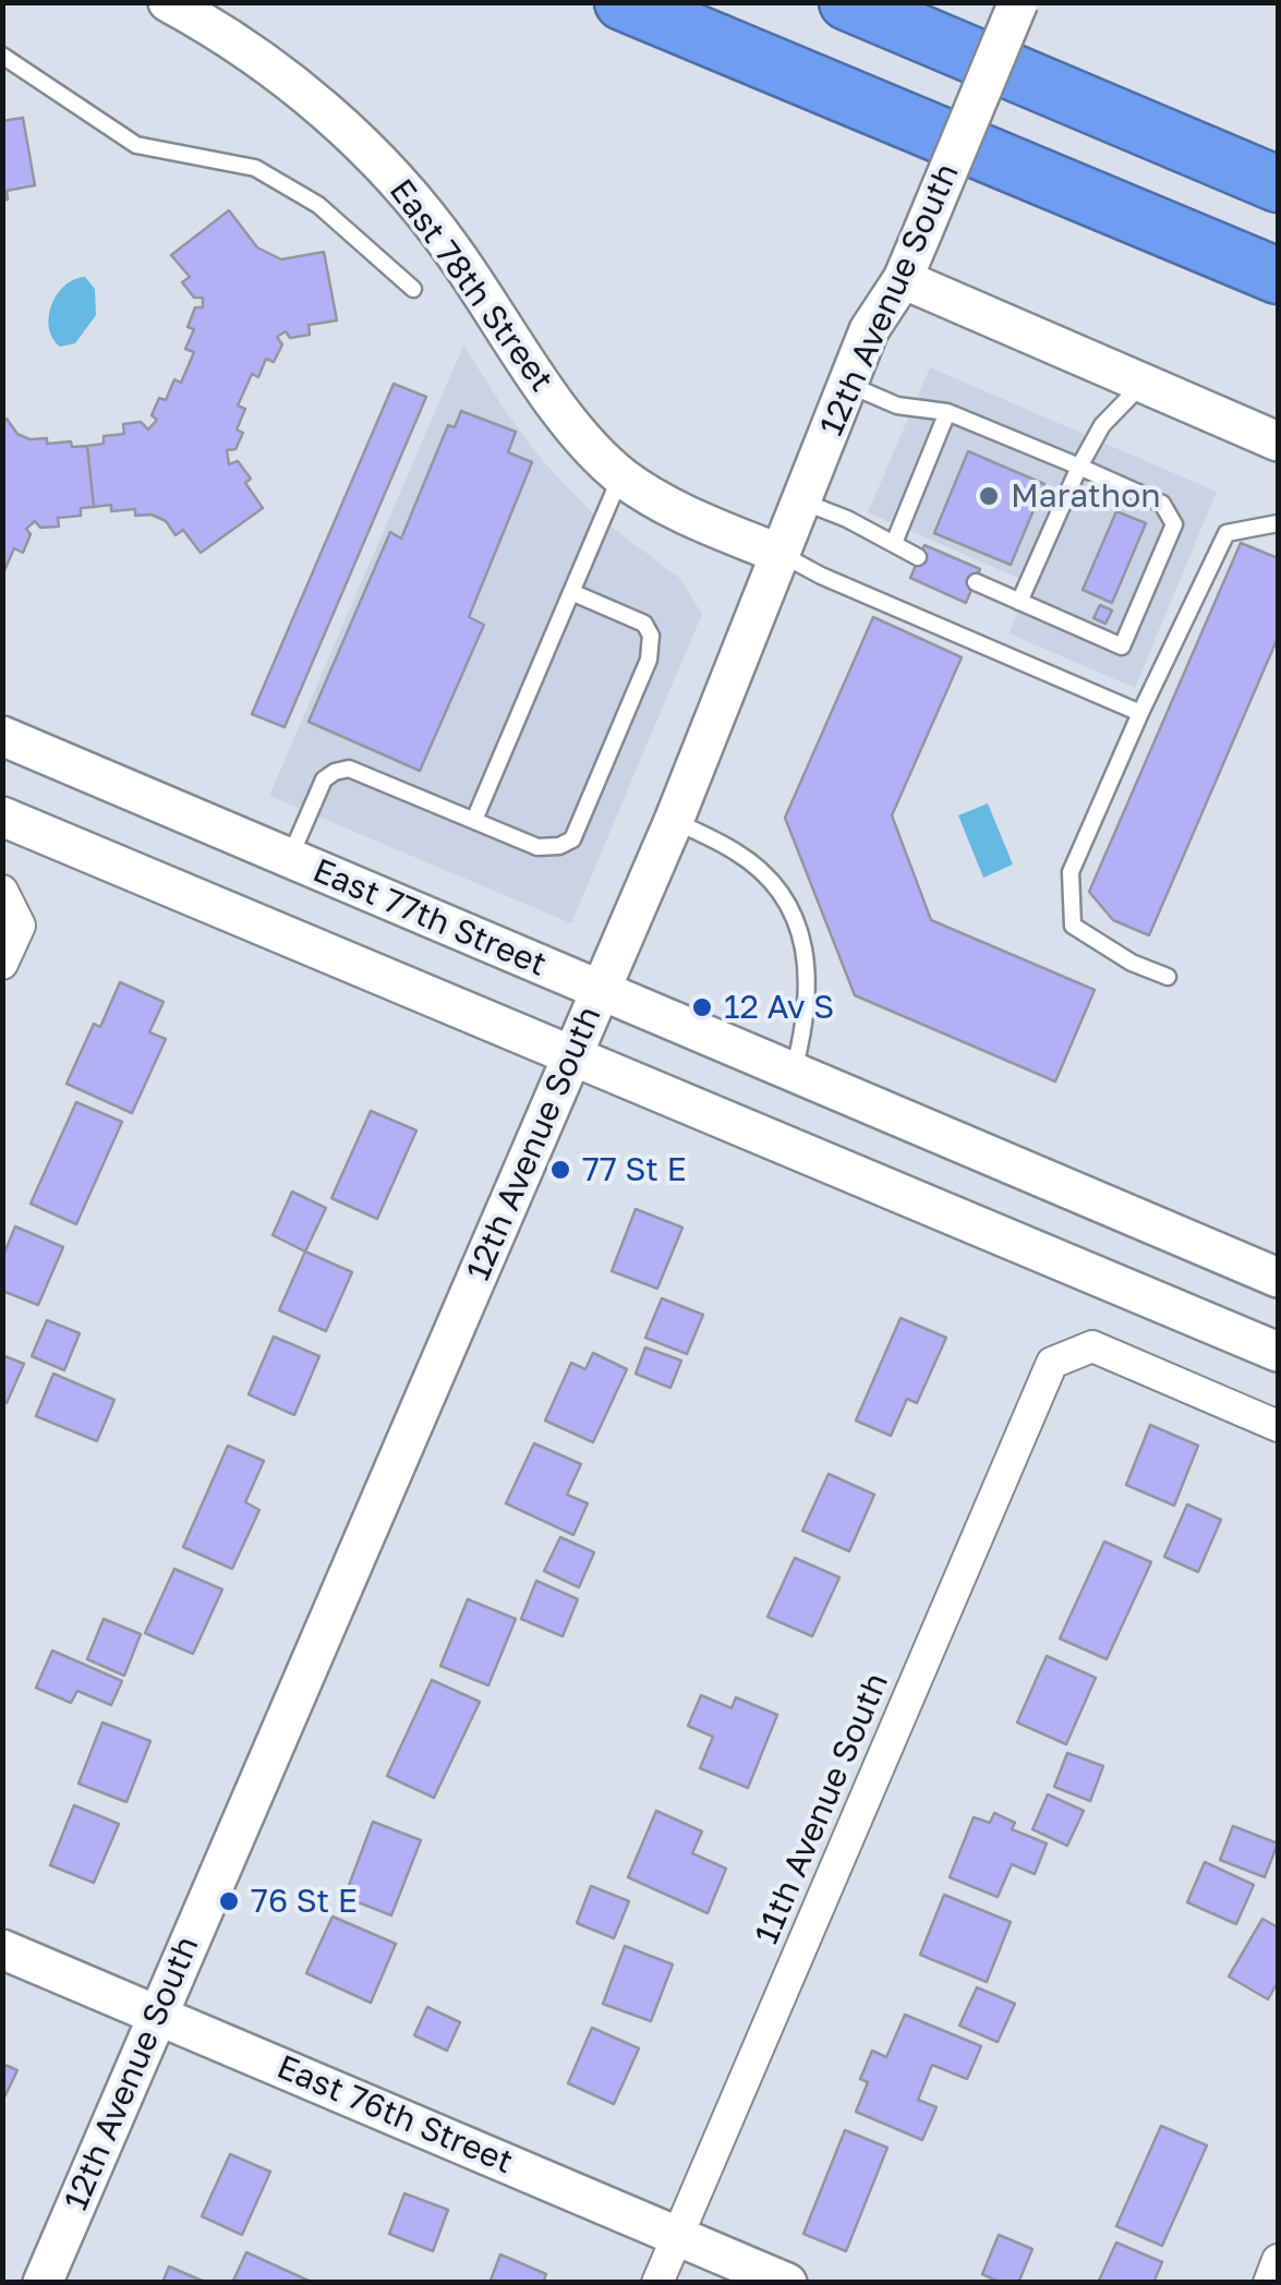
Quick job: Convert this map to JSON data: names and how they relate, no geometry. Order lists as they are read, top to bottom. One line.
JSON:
{"streets":{"street":["East 78th Street","12th Avenue South","East 77th Street","11th Avenue South","East 76th Street"]},"crossings":[["East 78th Street","12th Avenue South"],["12th Avenue South","East 77th Street"],["12th Avenue South","East 76th Street"],["11th Avenue South","East 76th Street"]],"places":["Marathon","12 Av S","77 St E","76 St E"]}
